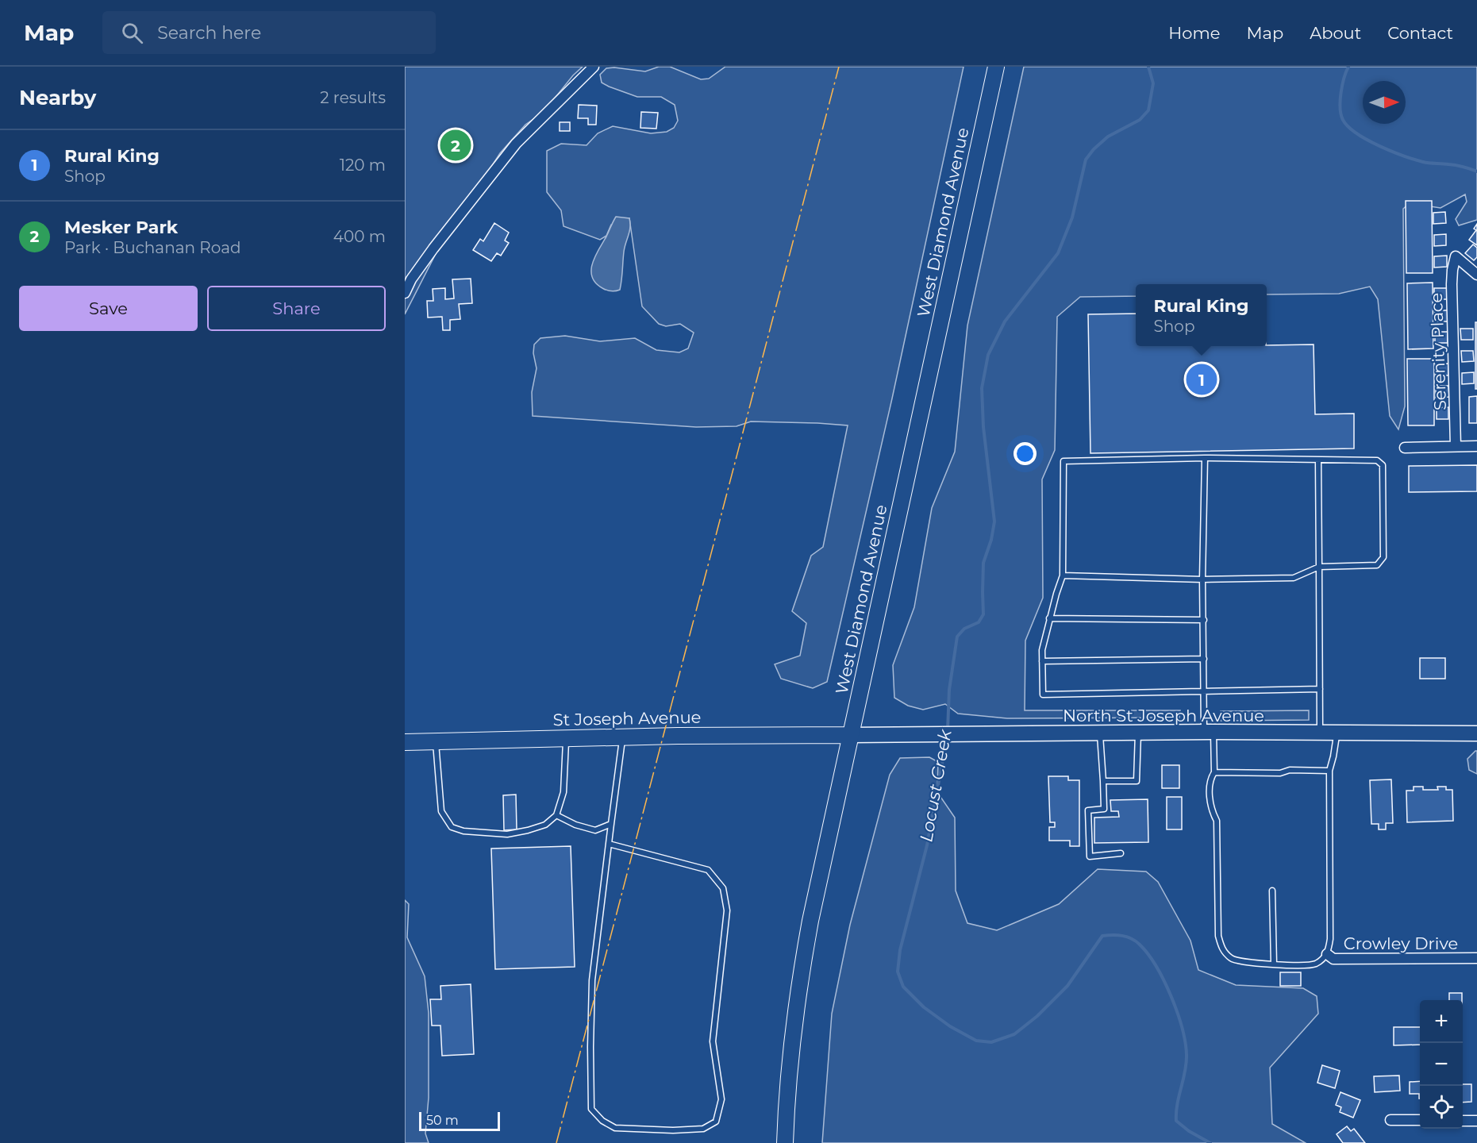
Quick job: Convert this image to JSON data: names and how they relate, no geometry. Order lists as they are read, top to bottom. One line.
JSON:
{"streets":{"main road":["West Diamond Avenue","North St Joseph Avenue","St Joseph Avenue"],"street":["Serenity Place","Crowley Drive"]},"crossings":[["West Diamond Avenue","North St Joseph Avenue"],["West Diamond Avenue","St Joseph Avenue"],["North St Joseph Avenue","St Joseph Avenue"]],"water":["Locust Creek"],"scale_bar":"50 m","north":"right","page":{"header":"Map","search":"Search here","nav":["Home","Map","About","Contact"],"heading":["Nearby","2 results"],"pins":["2","1"],"list":[{"mark":"1","name":"Rural King","note":"Shop","value":"120 m"},{"mark":"2","name":"Mesker Park","note":"Park · Buchanan Road","value":"400 m"}],"buttons":["Save","Share"],"popup":["Rural King","Shop"],"map_buttons":["+","−"],"scale":"50 m"}}
